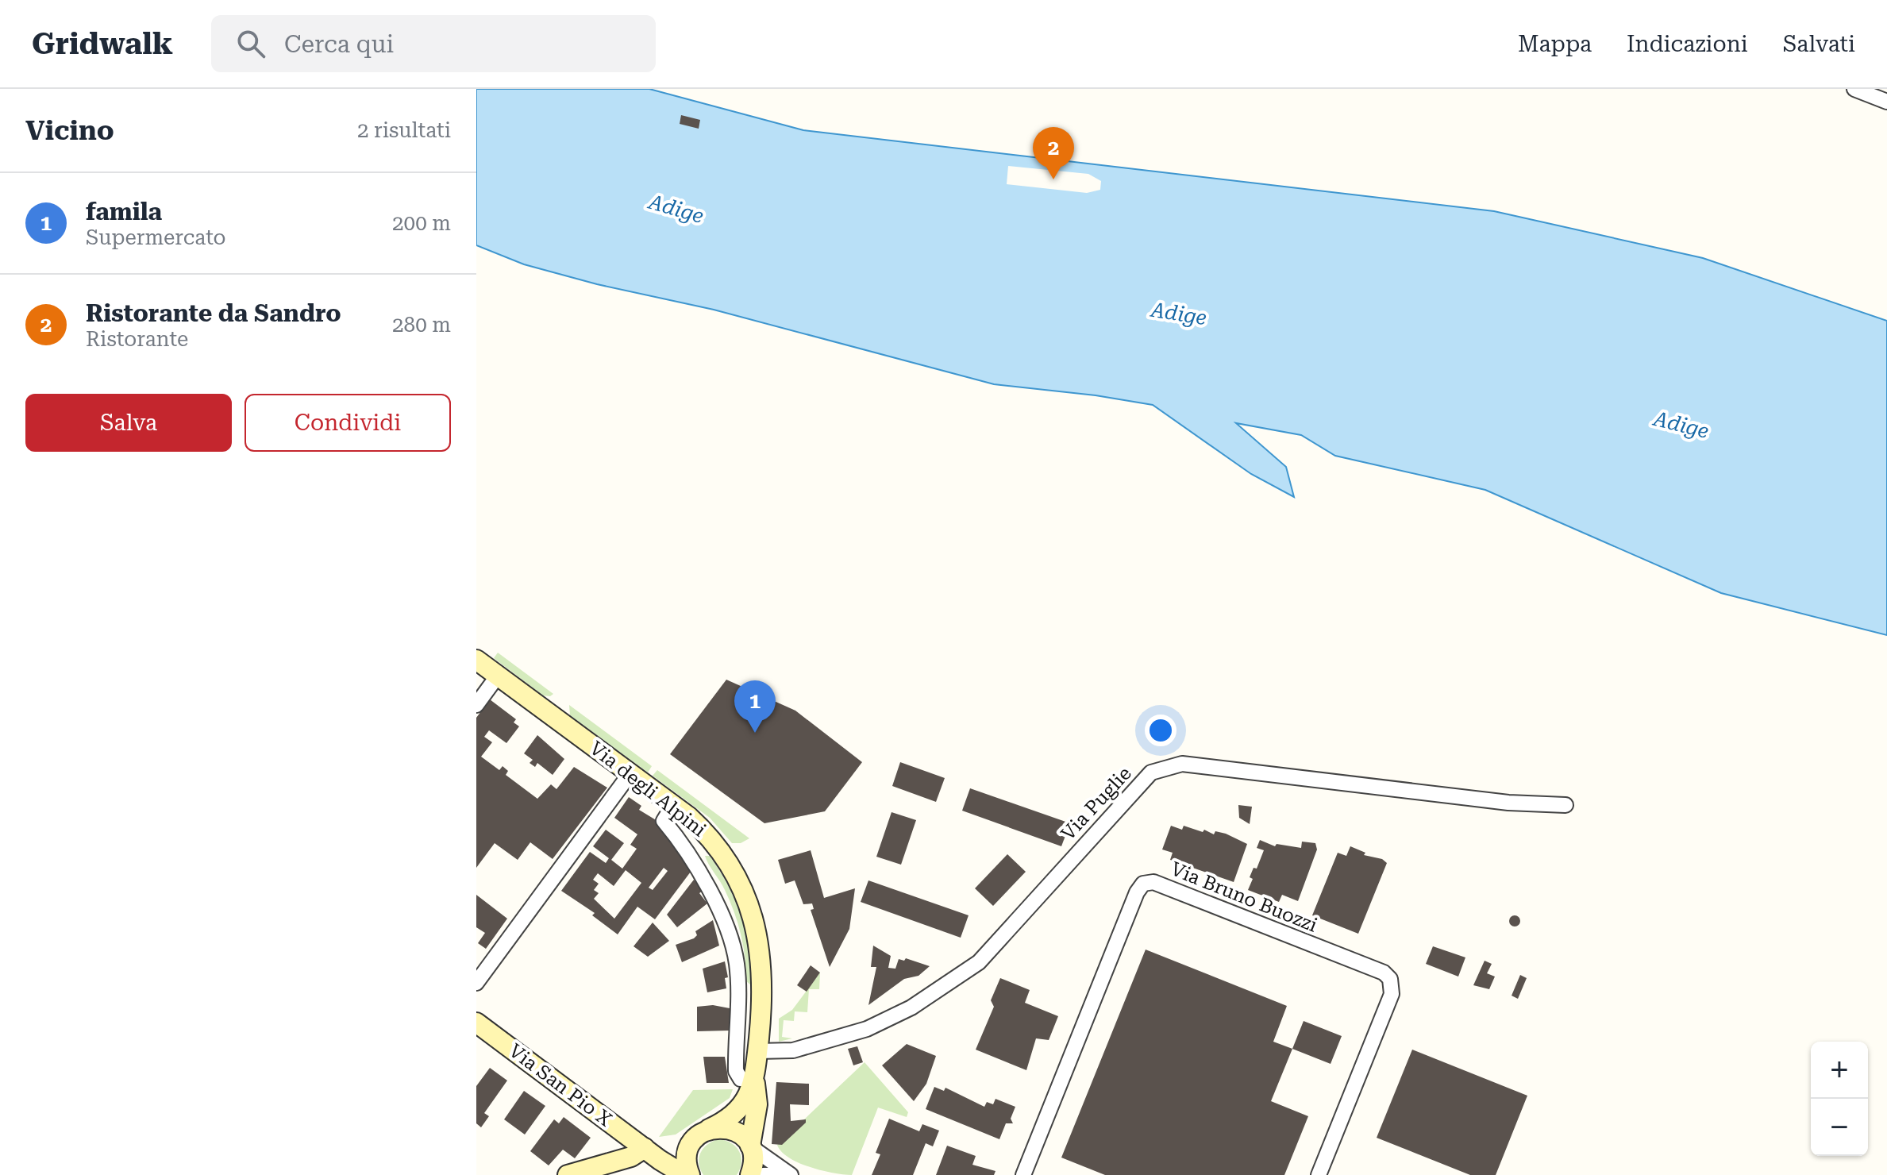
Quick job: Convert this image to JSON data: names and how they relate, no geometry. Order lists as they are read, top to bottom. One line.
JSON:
{"streets":{"street":["Via degli Alpini","Via Puglie","Via Bruno Buozzi","Via San Pio X"]},"crossings":[["Via degli Alpini","Via Puglie"]],"water":["Adige"],"page":{"header":"Gridwalk","search":"Cerca qui","nav":["Mappa","Indicazioni","Salvati"],"heading":["Vicino","2 risultati"],"pins":["2","1"],"list":[{"mark":"1","name":"famila","note":"Supermercato","value":"200 m"},{"mark":"2","name":"Ristorante da Sandro","note":"Ristorante","value":"280 m"}],"buttons":["Salva","Condividi"],"map_buttons":["+","−"]}}
